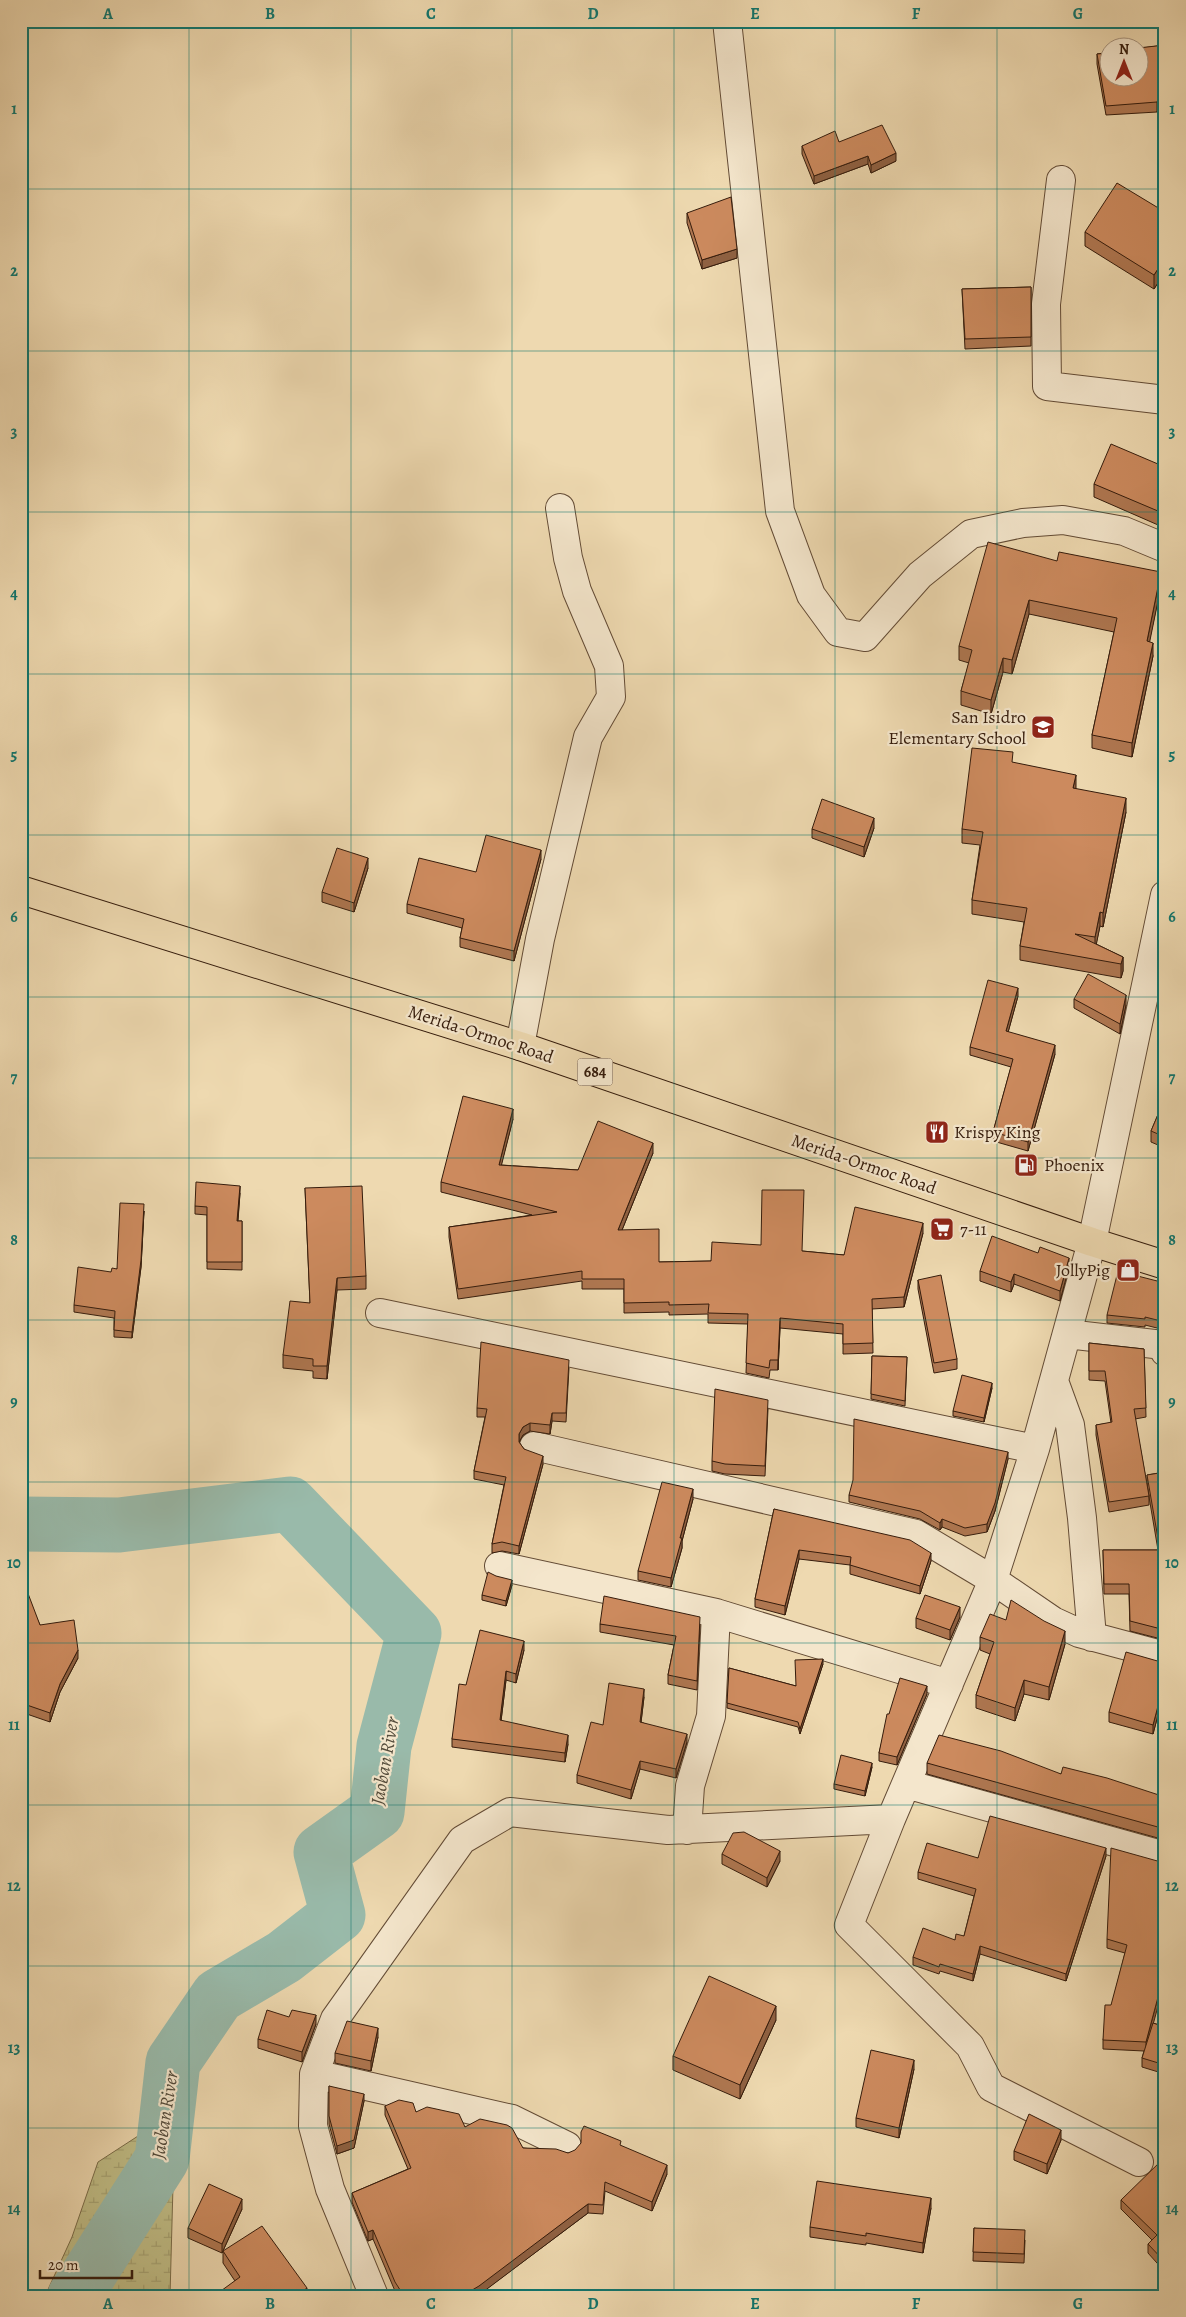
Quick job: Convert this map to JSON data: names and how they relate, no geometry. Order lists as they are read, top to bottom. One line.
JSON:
{"streets":{"highway":["Merida-Ormoc Road","684"]},"water":["Jaoban River"],"places":{"school or university":["San Isidro Elementary School"],"restaurant":["Krispy King"],"fuel station":["Phoenix"],"supermarket":["7-11"],"shop":["JollyPig"]},"scale_bar":"20 m","north":"top","grid":{"columns":["A","B","C","D","E","F","G"],"rows":["1","2","3","4","5","6","7","8","9","10","11","12","13","14"]}}
